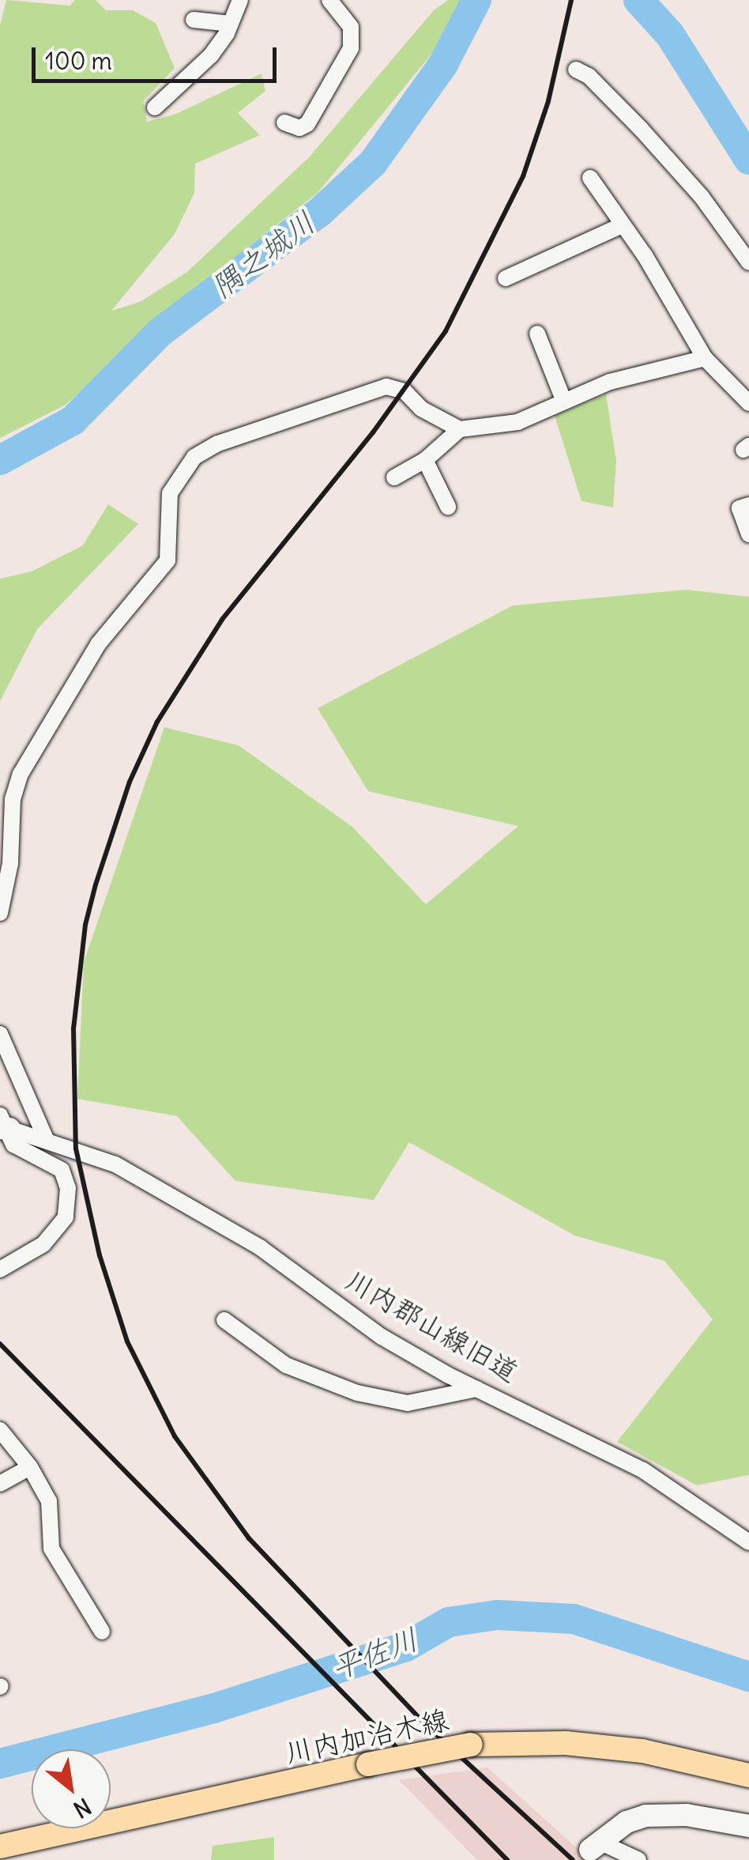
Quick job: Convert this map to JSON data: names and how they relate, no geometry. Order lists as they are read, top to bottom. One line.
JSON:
{"streets":{"main road":["川内加治木線"],"street":["川内郡山線旧道"]},"water":["隅之城川","平佐川"],"scale_bar":"100 m","north":"bottom right"}
